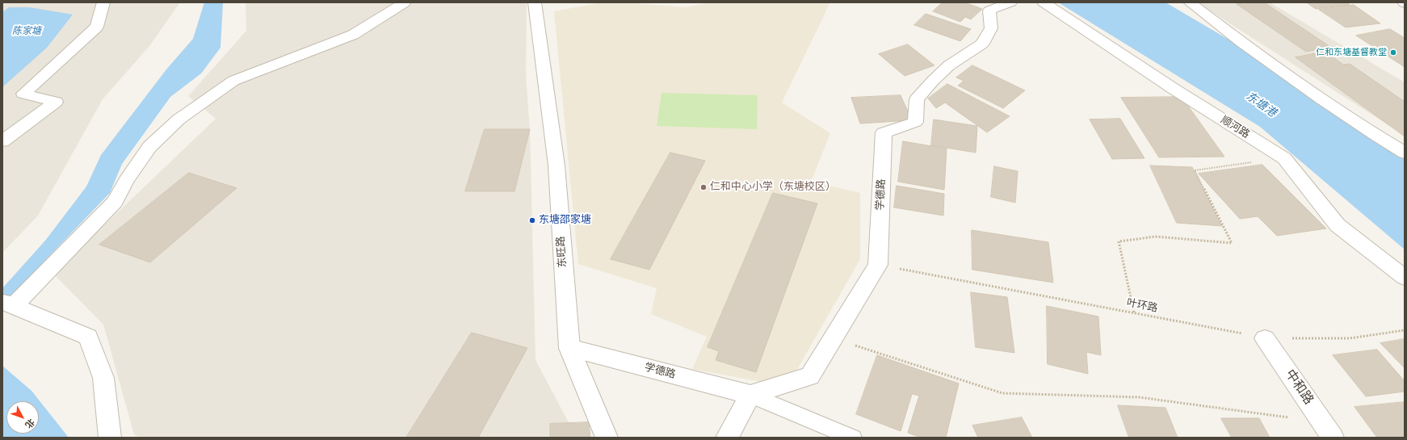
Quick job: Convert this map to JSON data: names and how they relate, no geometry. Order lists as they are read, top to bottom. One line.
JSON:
{"streets":{"street":["顺河路","学德路","东旺路","中和路"],"path":["叶环路"]},"crossings":[["学德路","东旺路"],["学德路","叶环路"],["叶环路","中和路"]],"water":["陈家塘","东塘港"],"places":["仁和东塘基督教堂","仁和中心小学（东塘校区）","东塘邵家塘"],"north":"bottom right"}
